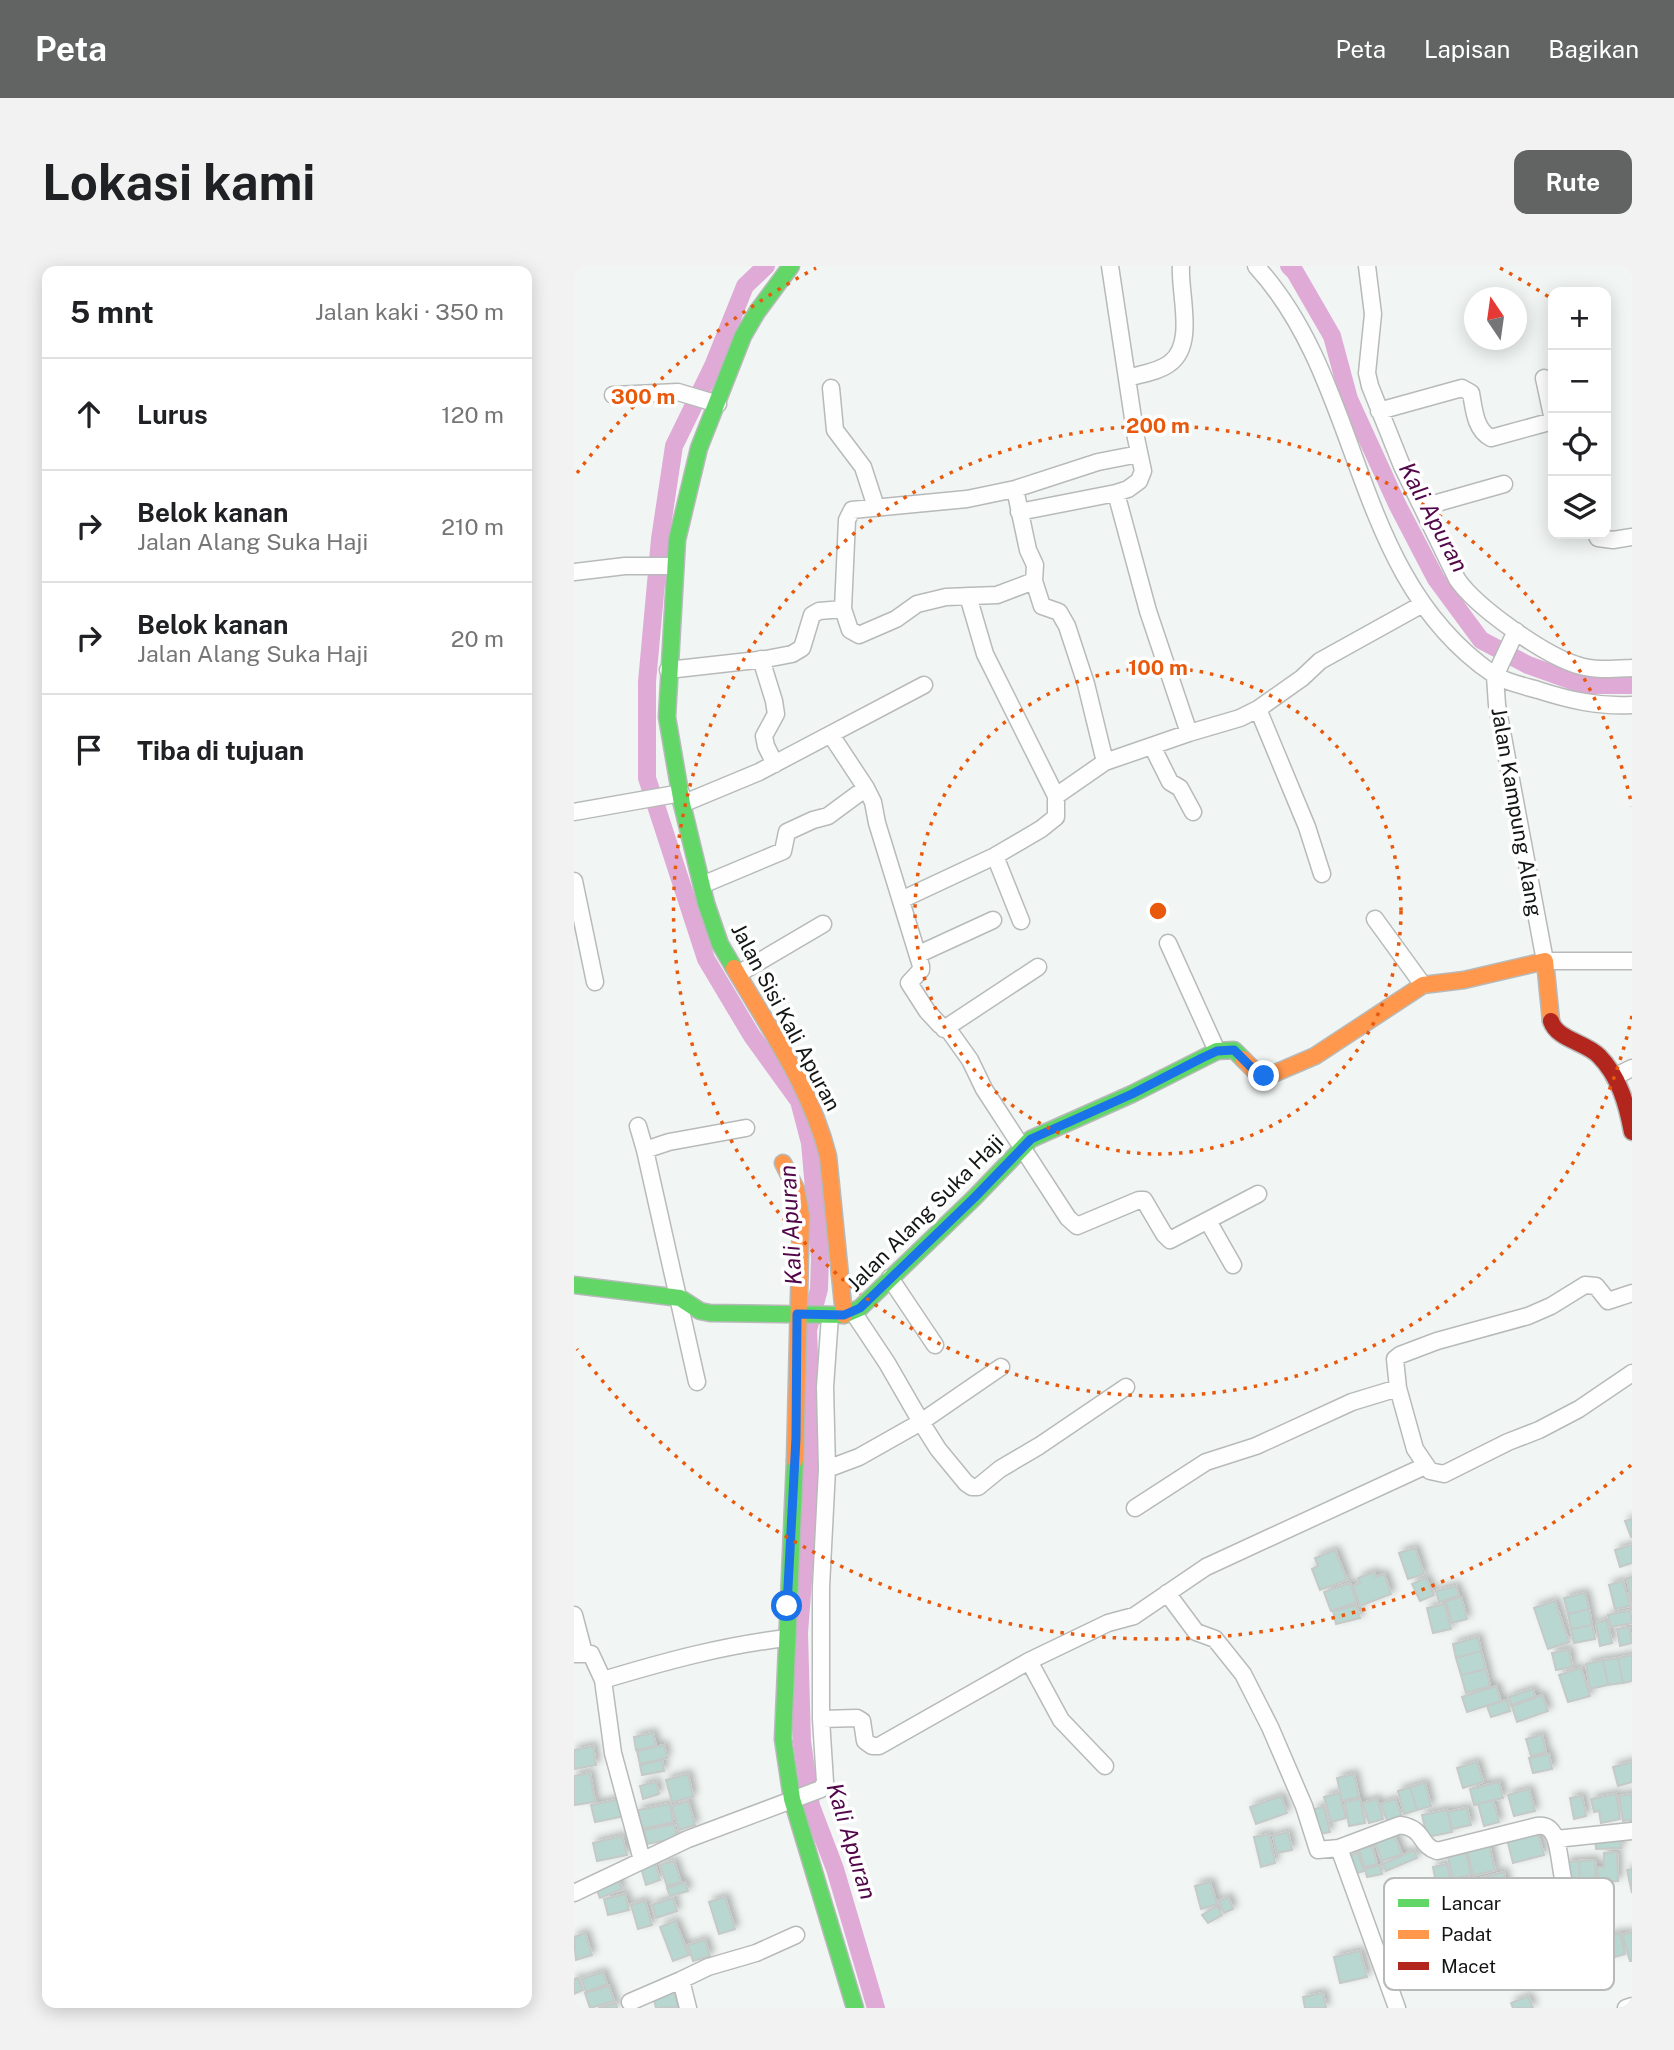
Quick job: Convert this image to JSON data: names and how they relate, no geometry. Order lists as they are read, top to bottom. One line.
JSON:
{"streets":{"street":["Jalan Kampung Alang","Jalan Sisi Kali Apuran","Jalan Alang Suka Haji"]},"crossings":[["Jalan Sisi Kali Apuran","Jalan Alang Suka Haji"]],"water":["Kali Apuran"],"legend":["Lancar","Padat","Macet"],"north":"top","page":{"header":"Peta","nav":["Peta","Lapisan","Bagikan"],"buttons":"Rute","title":"Lokasi kami","heading":["5 mnt","Jalan kaki · 350 m"],"map_buttons":["+","−"],"list":[["Lurus","120 m"],["Belok kanan","Jalan Alang Suka Haji","210 m"],["Belok kanan","Jalan Alang Suka Haji","20 m"],"Tiba di tujuan"]},"rings":["300 m","200 m","100 m"]}
